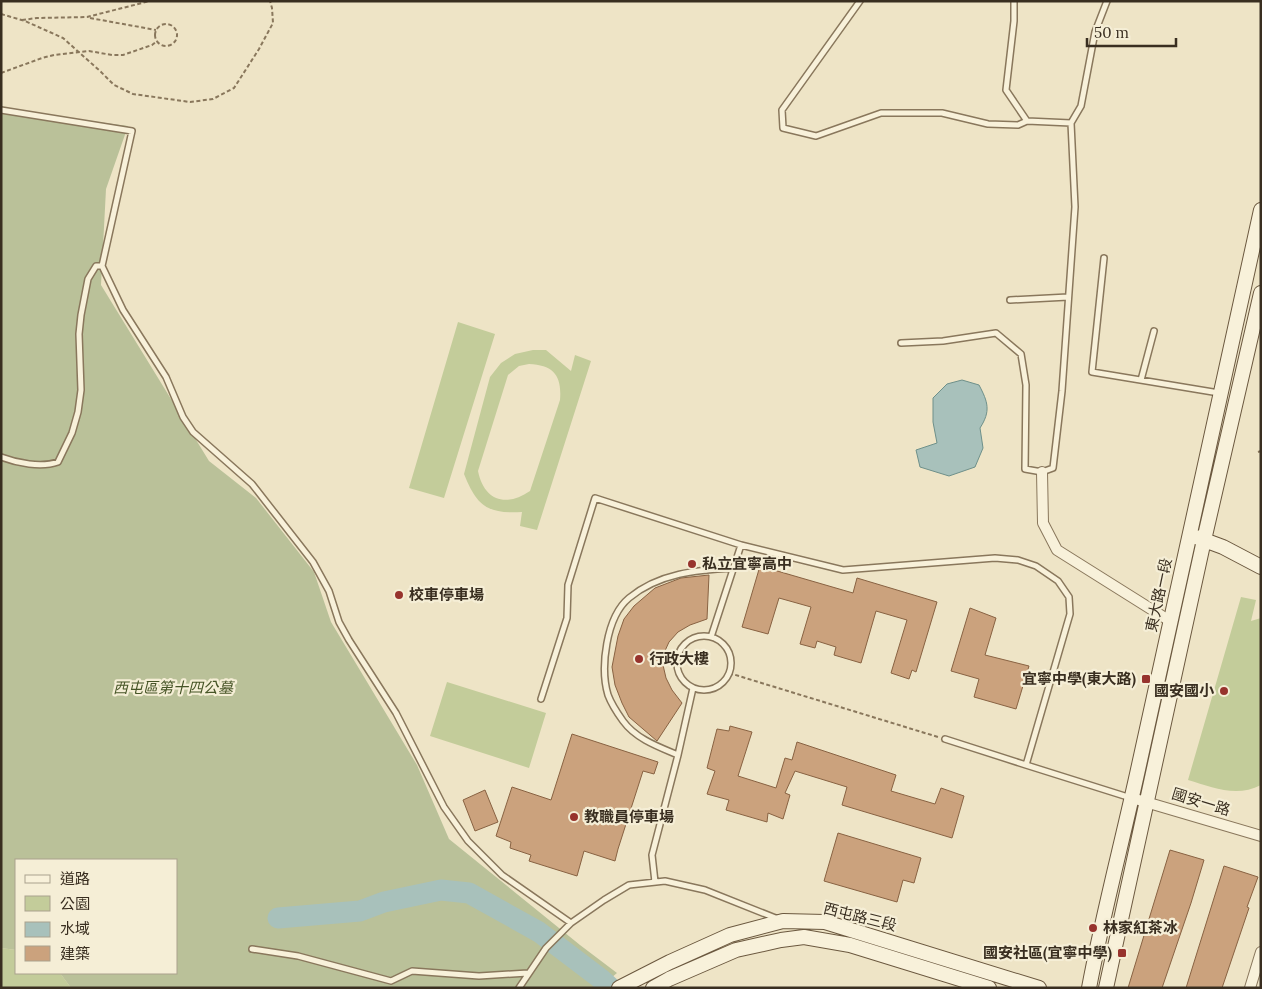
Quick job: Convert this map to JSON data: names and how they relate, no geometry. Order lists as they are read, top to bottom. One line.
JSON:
{"streets":{"street":["東大路一段","國安一路","西屯路三段"]},"crossings":[["東大路一段","國安一路"]],"parks":["西屯區第十四公墓"],"places":{"other":["私立宜寧高中","校車停車場","行政大樓","國安國小","教職員停車場","林家紅茶冰"],"transit":["宜寧中學(東大路)","國安社區(宜寧中學)"]},"legend":["道路","公園","水域","建築"],"scale_bar":"50 m"}
